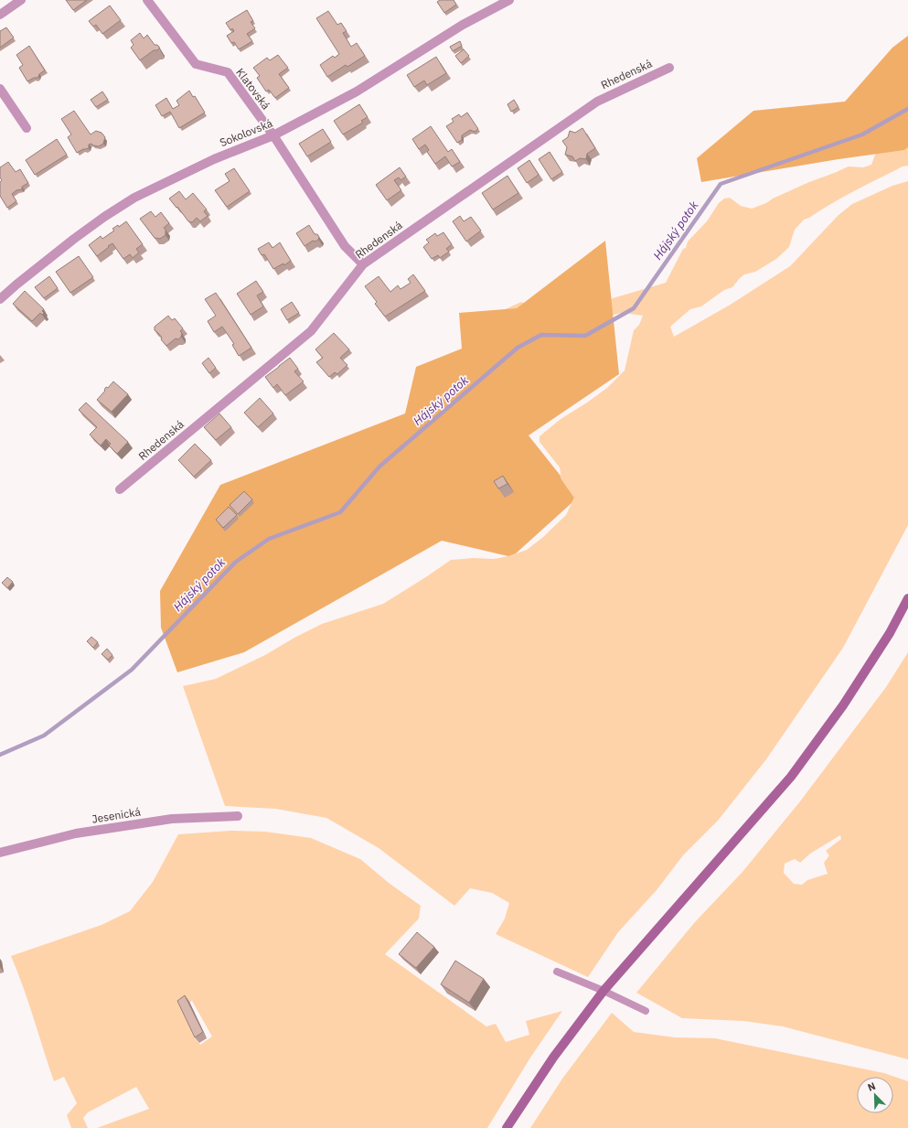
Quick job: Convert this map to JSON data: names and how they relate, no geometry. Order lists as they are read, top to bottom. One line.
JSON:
{"streets":{"street":["Rhedenská","Klatovská","Sokolovská","Jesenická"]},"crossings":[["Rhedenská","Klatovská"],["Klatovská","Sokolovská"]],"water":["Hájský potok"],"north":"top left"}
